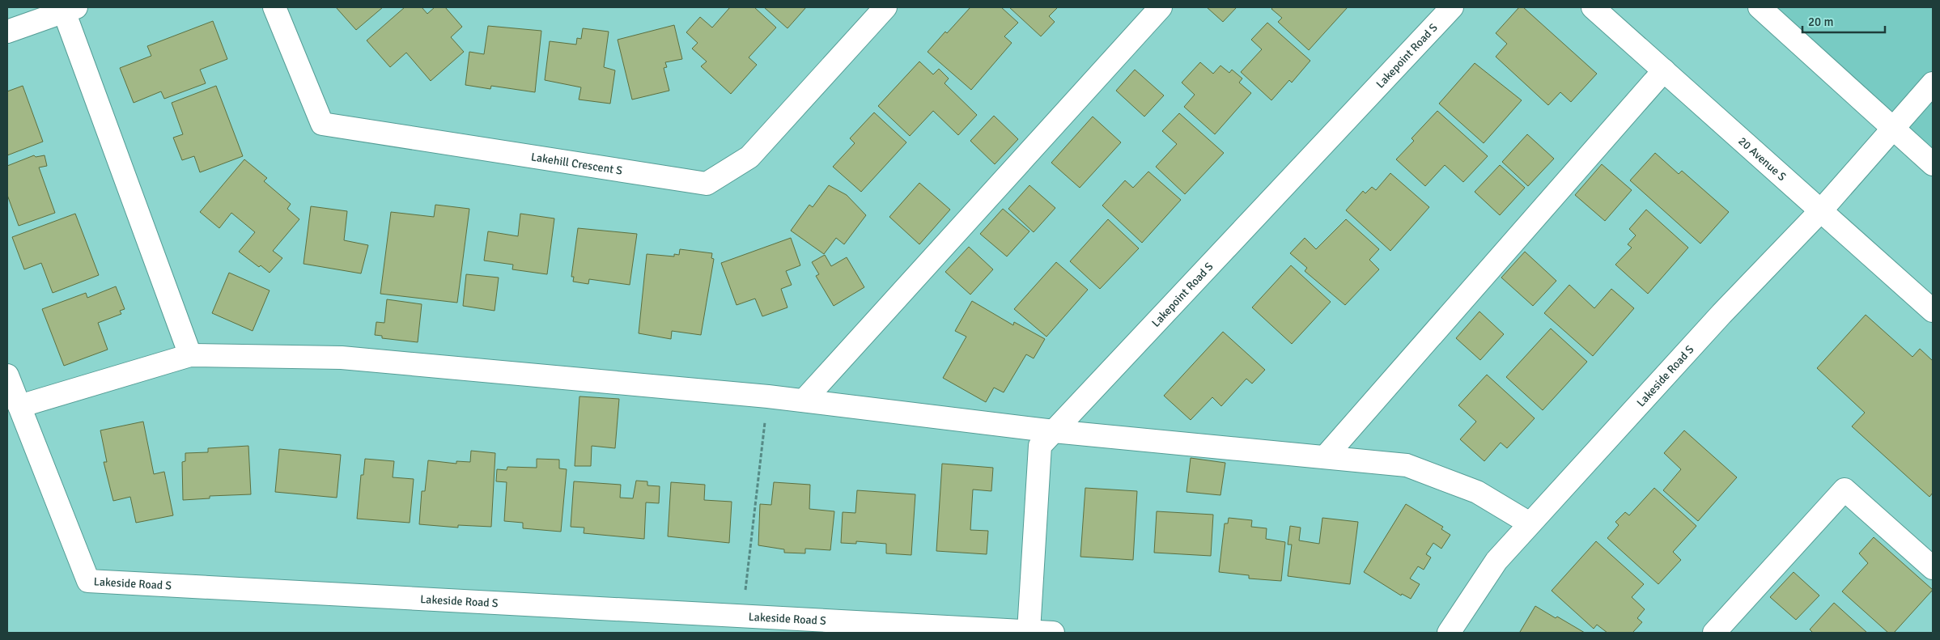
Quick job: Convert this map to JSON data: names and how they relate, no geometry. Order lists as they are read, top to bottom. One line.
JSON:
{"streets":{"street":["Lakepoint Road S","20 Avenue S","Lakehill Crescent S","Lakeside Road S"]},"crossings":[["Lakepoint Road S","Lakeside Road S"],["20 Avenue S","Lakeside Road S"]],"scale_bar":"20 m"}
